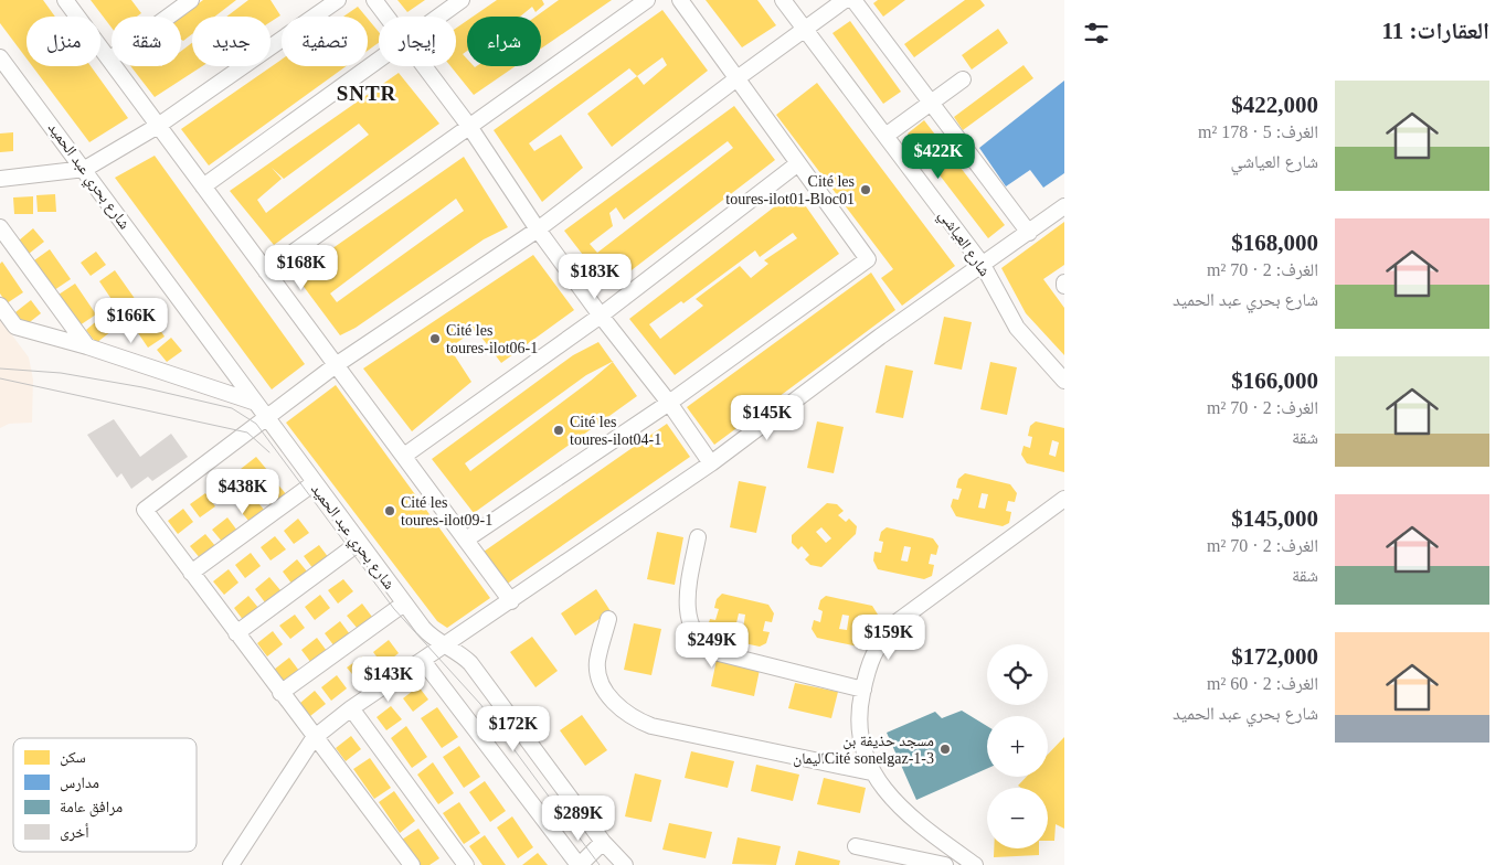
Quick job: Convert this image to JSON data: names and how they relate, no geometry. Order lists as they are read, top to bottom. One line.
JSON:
{"streets":{"street":["شارع بحري عبد الحميد","شارع العياشي"]},"districts":["SNTR"],"places":["Cité les toures-ilot01-Bloc01","Cité les toures-ilot06-1","Cité les toures-ilot04-1","Cité les toures-ilot09-1","مسجد حذيفة بن اليمانCité sonelgaz-1-3"],"legend":["سكن","مدارس","مرافق عامة","أخرى"],"page":{"heading":"العقارات: 11","chip":["شراء","إيجار","تصفية","جديد","شقة","منزل"],"list":[{"name":"$422,000","note":"الغرف: 5 · 178 m² · شارع العياشي"},{"name":"$168,000","note":"الغرف: 2 · 70 m² · شارع بحري عبد الحميد"},{"name":"$166,000","note":"الغرف: 2 · 70 m² · شقة"},{"name":"$145,000","note":"الغرف: 2 · 70 m² · شقة"},{"name":"$172,000","note":"الغرف: 2 · 60 m² · شارع بحري عبد الحميد"}],"price":["$422K","$168K","$183K","$166K","$145K","$438K","$159K","$249K","$143K","$172K","$289K"],"map_buttons":["+","−"]}}
